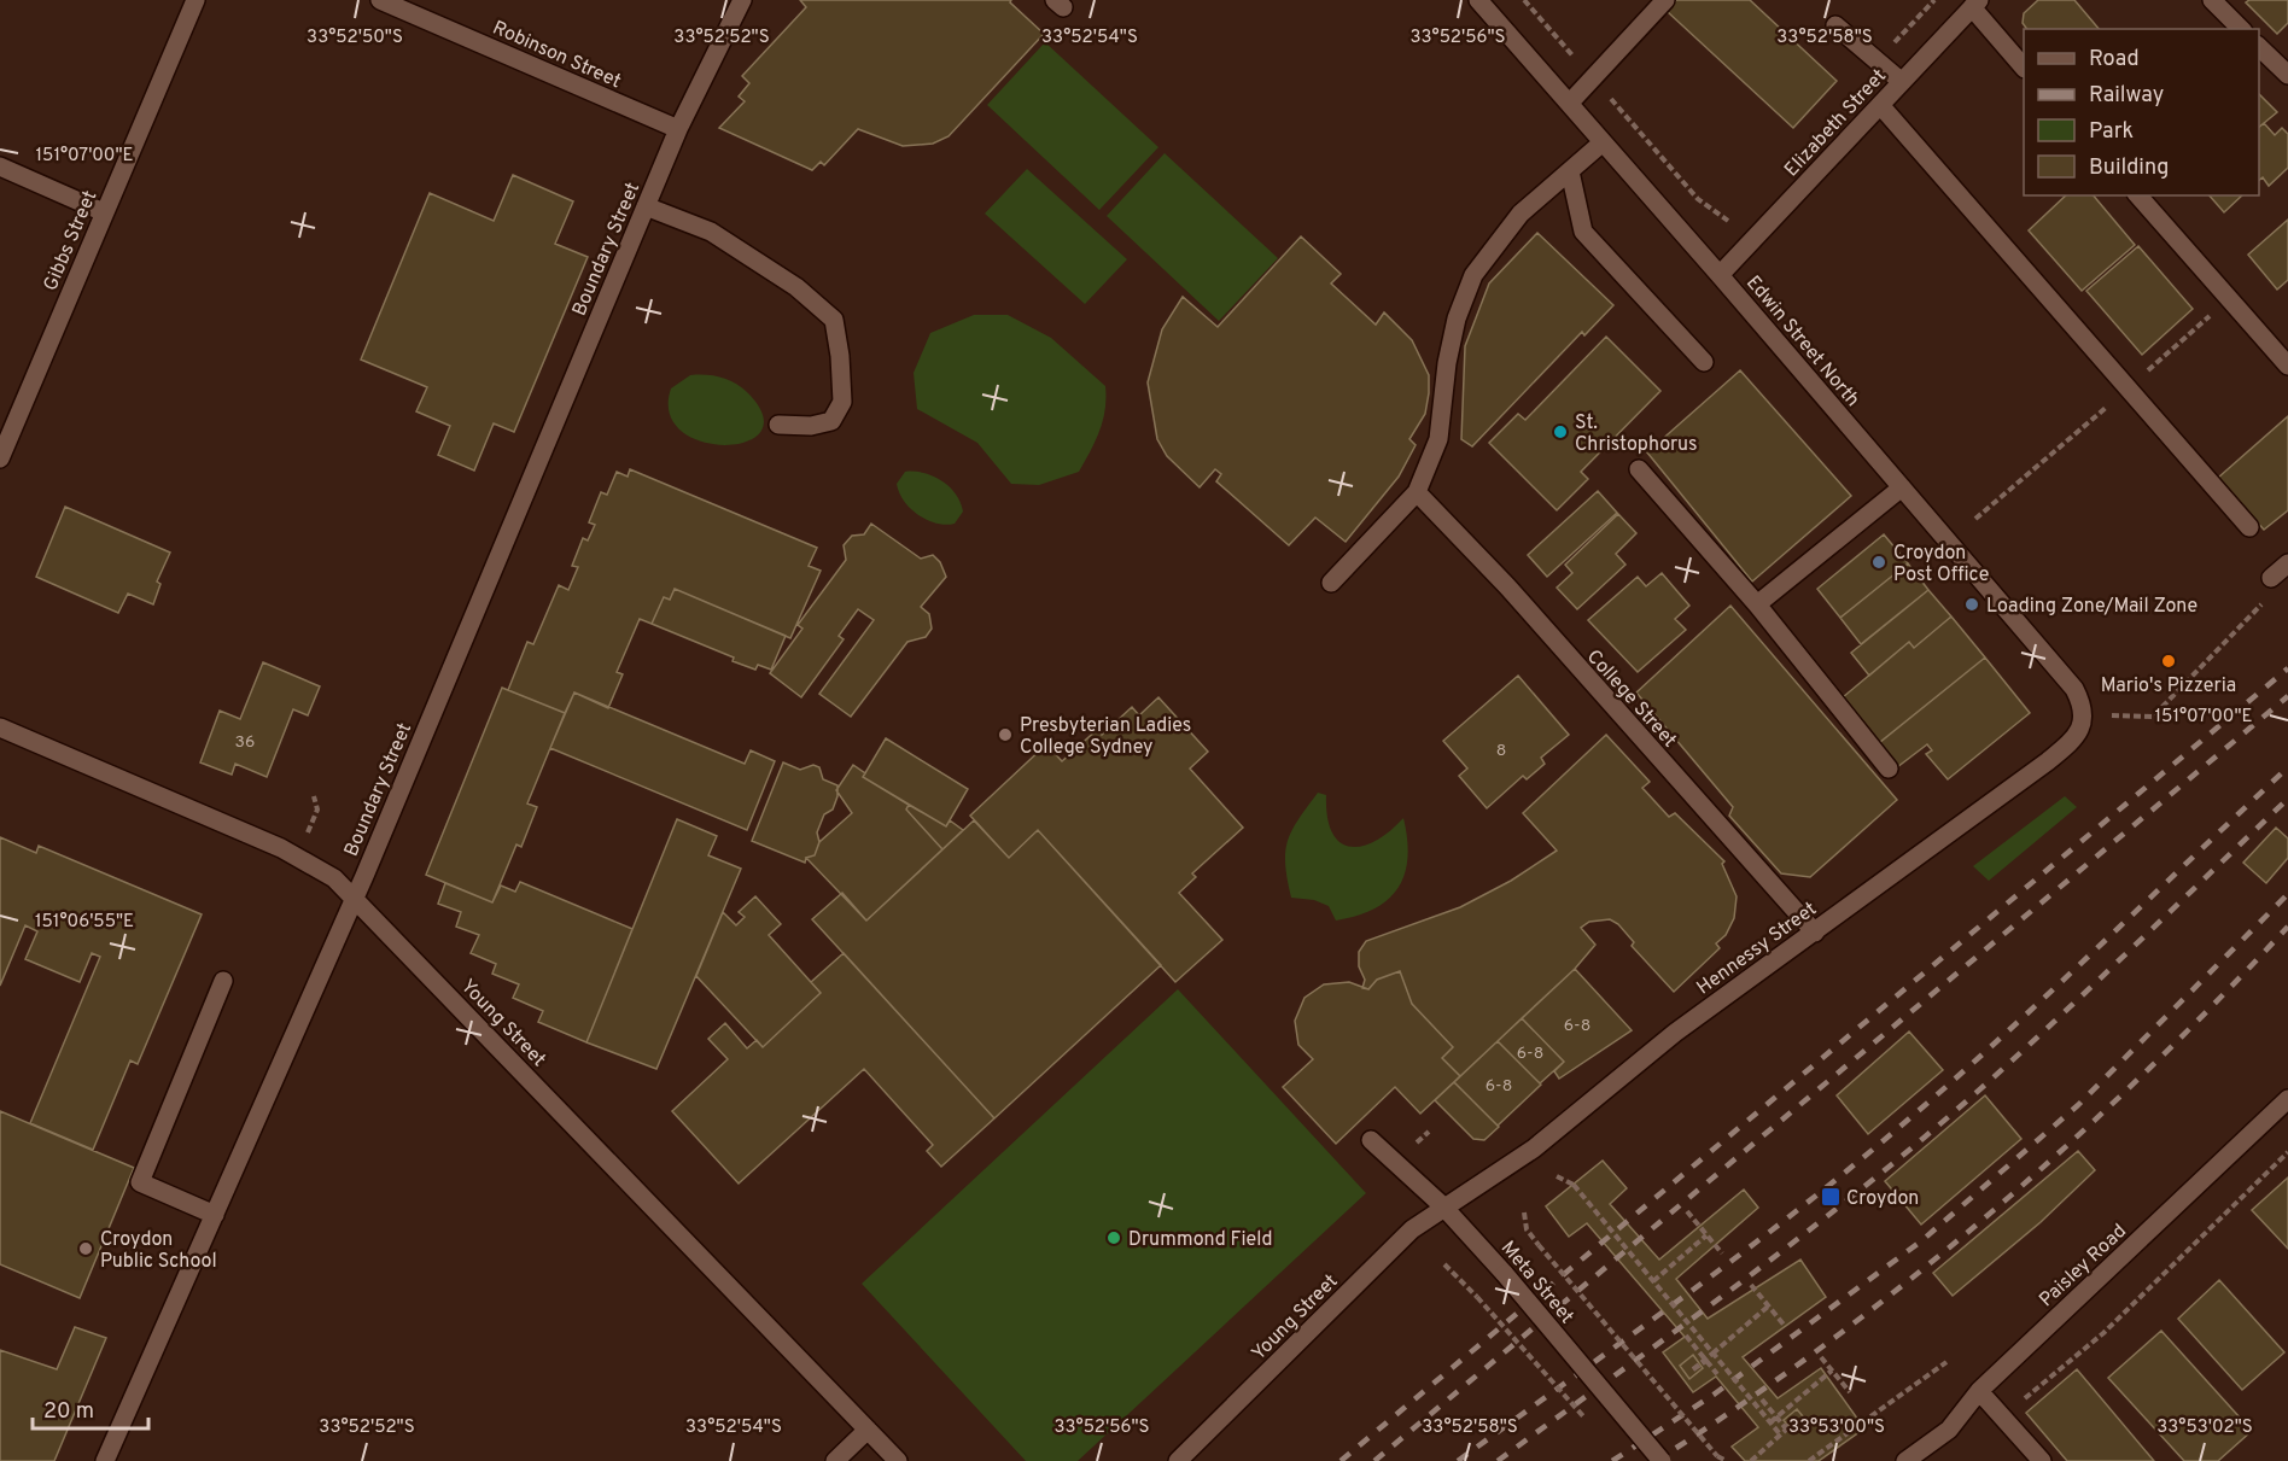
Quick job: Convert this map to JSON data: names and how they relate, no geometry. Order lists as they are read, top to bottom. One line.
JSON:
{"streets":{"street":["Robinson Street","Elizabeth Street","Gibbs Street","Boundary Street","Edwin Street North","College Street","Hennessy Street","Young Street","Paisley Road","Meta Street"]},"crossings":[["Robinson Street","Boundary Street"],["Elizabeth Street","Edwin Street North"],["Boundary Street","Young Street"],["Edwin Street North","Hennessy Street"],["College Street","Hennessy Street"],["Hennessy Street","Young Street"],["Hennessy Street","Meta Street"],["Young Street","Meta Street"]],"places":{"other":["St. Christophorus","Croydon Post Office","Loading Zone/Mail Zone","Mario's Pizzeria","Presbyterian Ladies College Sydney","Drummond Field","Croydon Public School"],"transit":["Croydon"]},"house_numbers":["36","8","6-8","6-8","6-8"],"legend":["Road","Railway","Park","Building"],"scale_bar":"20 m","coordinates":["33°52'50\"S","33°52'52\"S","33°52'54\"S","33°52'56\"S","33°52'58\"S","151°07'00\"E","151°06'55\"E","33°53'00\"S","33°53'02\"S"]}
